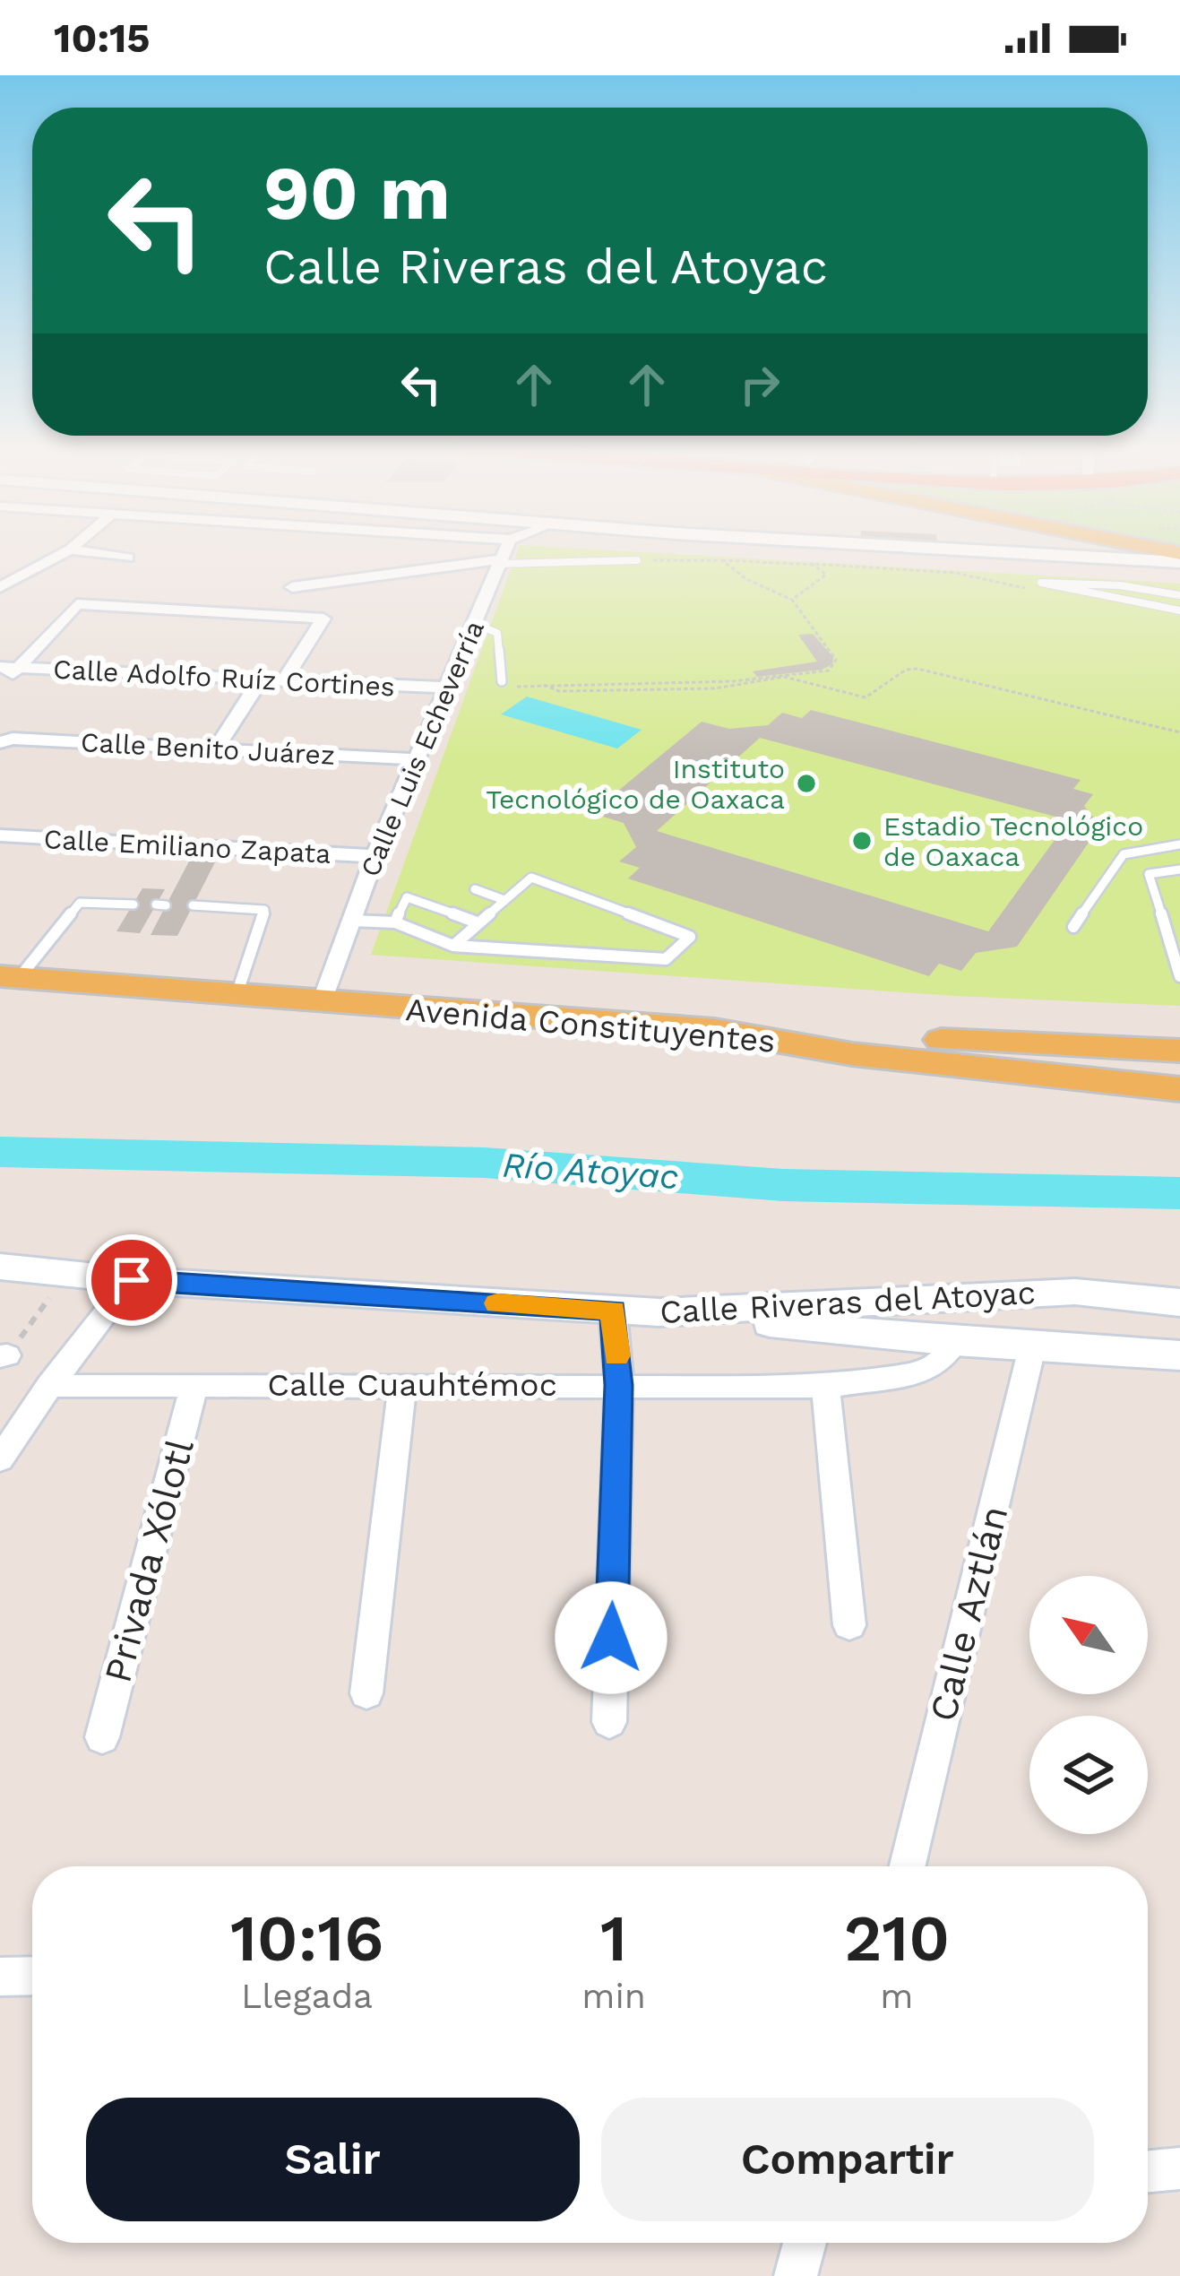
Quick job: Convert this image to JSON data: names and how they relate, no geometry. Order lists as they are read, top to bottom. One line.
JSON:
{"streets":{"main road":["Avenida Constituyentes"],"street":["Calle Adolfo Ruíz Cortines","Calle Benito Juárez","Calle Luis Echeverría","Calle Emiliano Zapata","Calle Riveras del Atoyac","Calle Cuauhtémoc","Privada Xólotl","Calle Aztlán"]},"crossings":[["Calle Adolfo Ruíz Cortines","Calle Luis Echeverría"],["Calle Benito Juárez","Calle Luis Echeverría"],["Calle Luis Echeverría","Calle Emiliano Zapata"],["Calle Luis Echeverría","Avenida Constituyentes"],["Calle Cuauhtémoc","Privada Xólotl"]],"water":["Río Atoyac"],"places":["Instituto Tecnológico de Oaxaca","Estadio Tecnológico de Oaxaca"],"north":"top left","page":{"status":"10:15","turn":["90 m","Calle Riveras del Atoyac"],"eta":["10:16","Llegada","1","min","210","m"],"buttons":["Salir","Compartir"]}}
